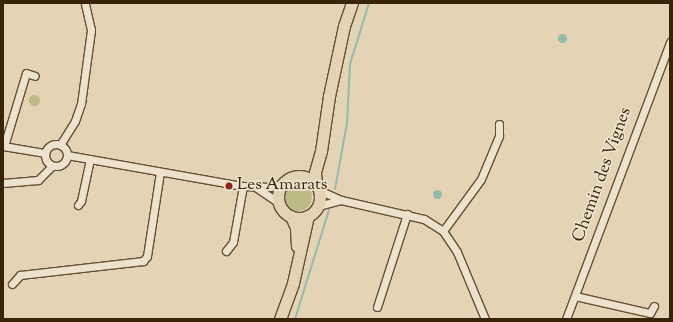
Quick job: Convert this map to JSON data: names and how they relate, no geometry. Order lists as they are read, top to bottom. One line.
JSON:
{"streets":{"street":["Chemin des Vignes"]},"places":["Les Amarats"]}
